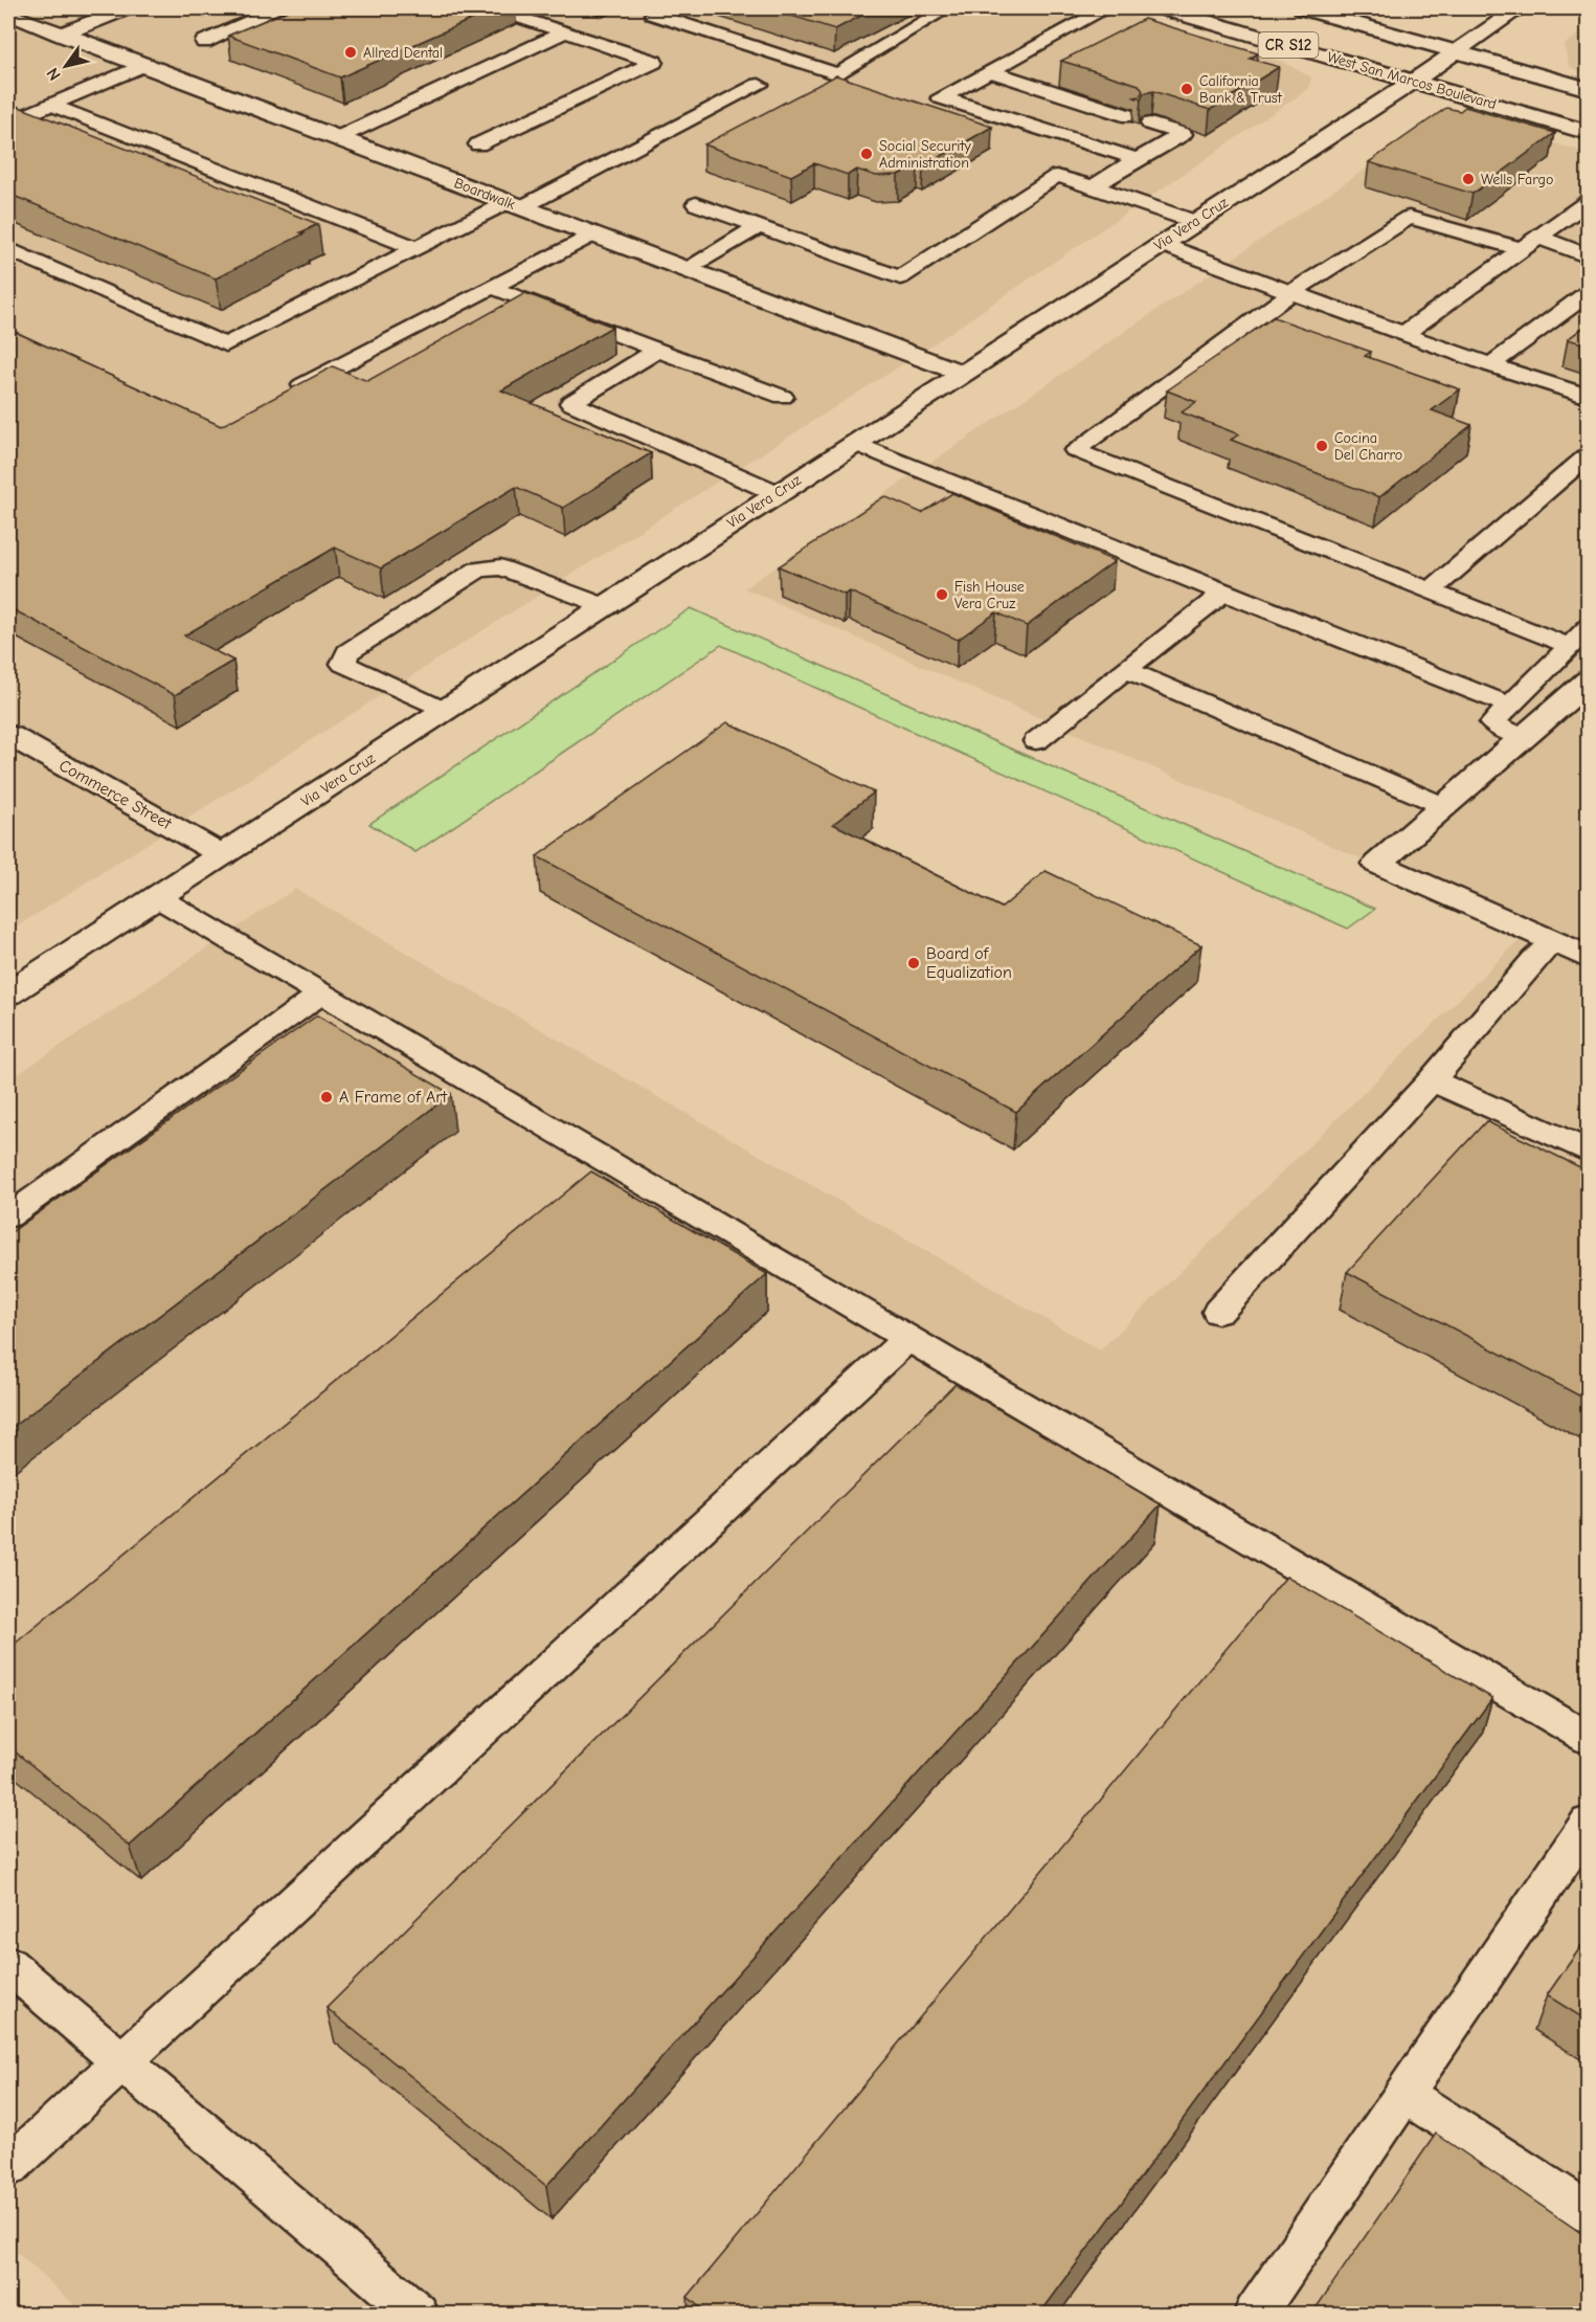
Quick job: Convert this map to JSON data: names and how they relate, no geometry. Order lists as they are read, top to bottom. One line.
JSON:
{"streets":{"main road":["CR S12","West San Marcos Boulevard","Boardwalk","Via Vera Cruz","Commerce Street"]},"crossings":[["CR S12","Via Vera Cruz"],["West San Marcos Boulevard","Via Vera Cruz"],["Boardwalk","Via Vera Cruz"],["Via Vera Cruz","Commerce Street"]],"places":["Allred Dental","California Bank & Trust","Social Security Administration","Wells Fargo","Cocina Del Charro","Fish House Vera Cruz","Board of Equalization","A Frame of Art"],"north":"bottom left"}
